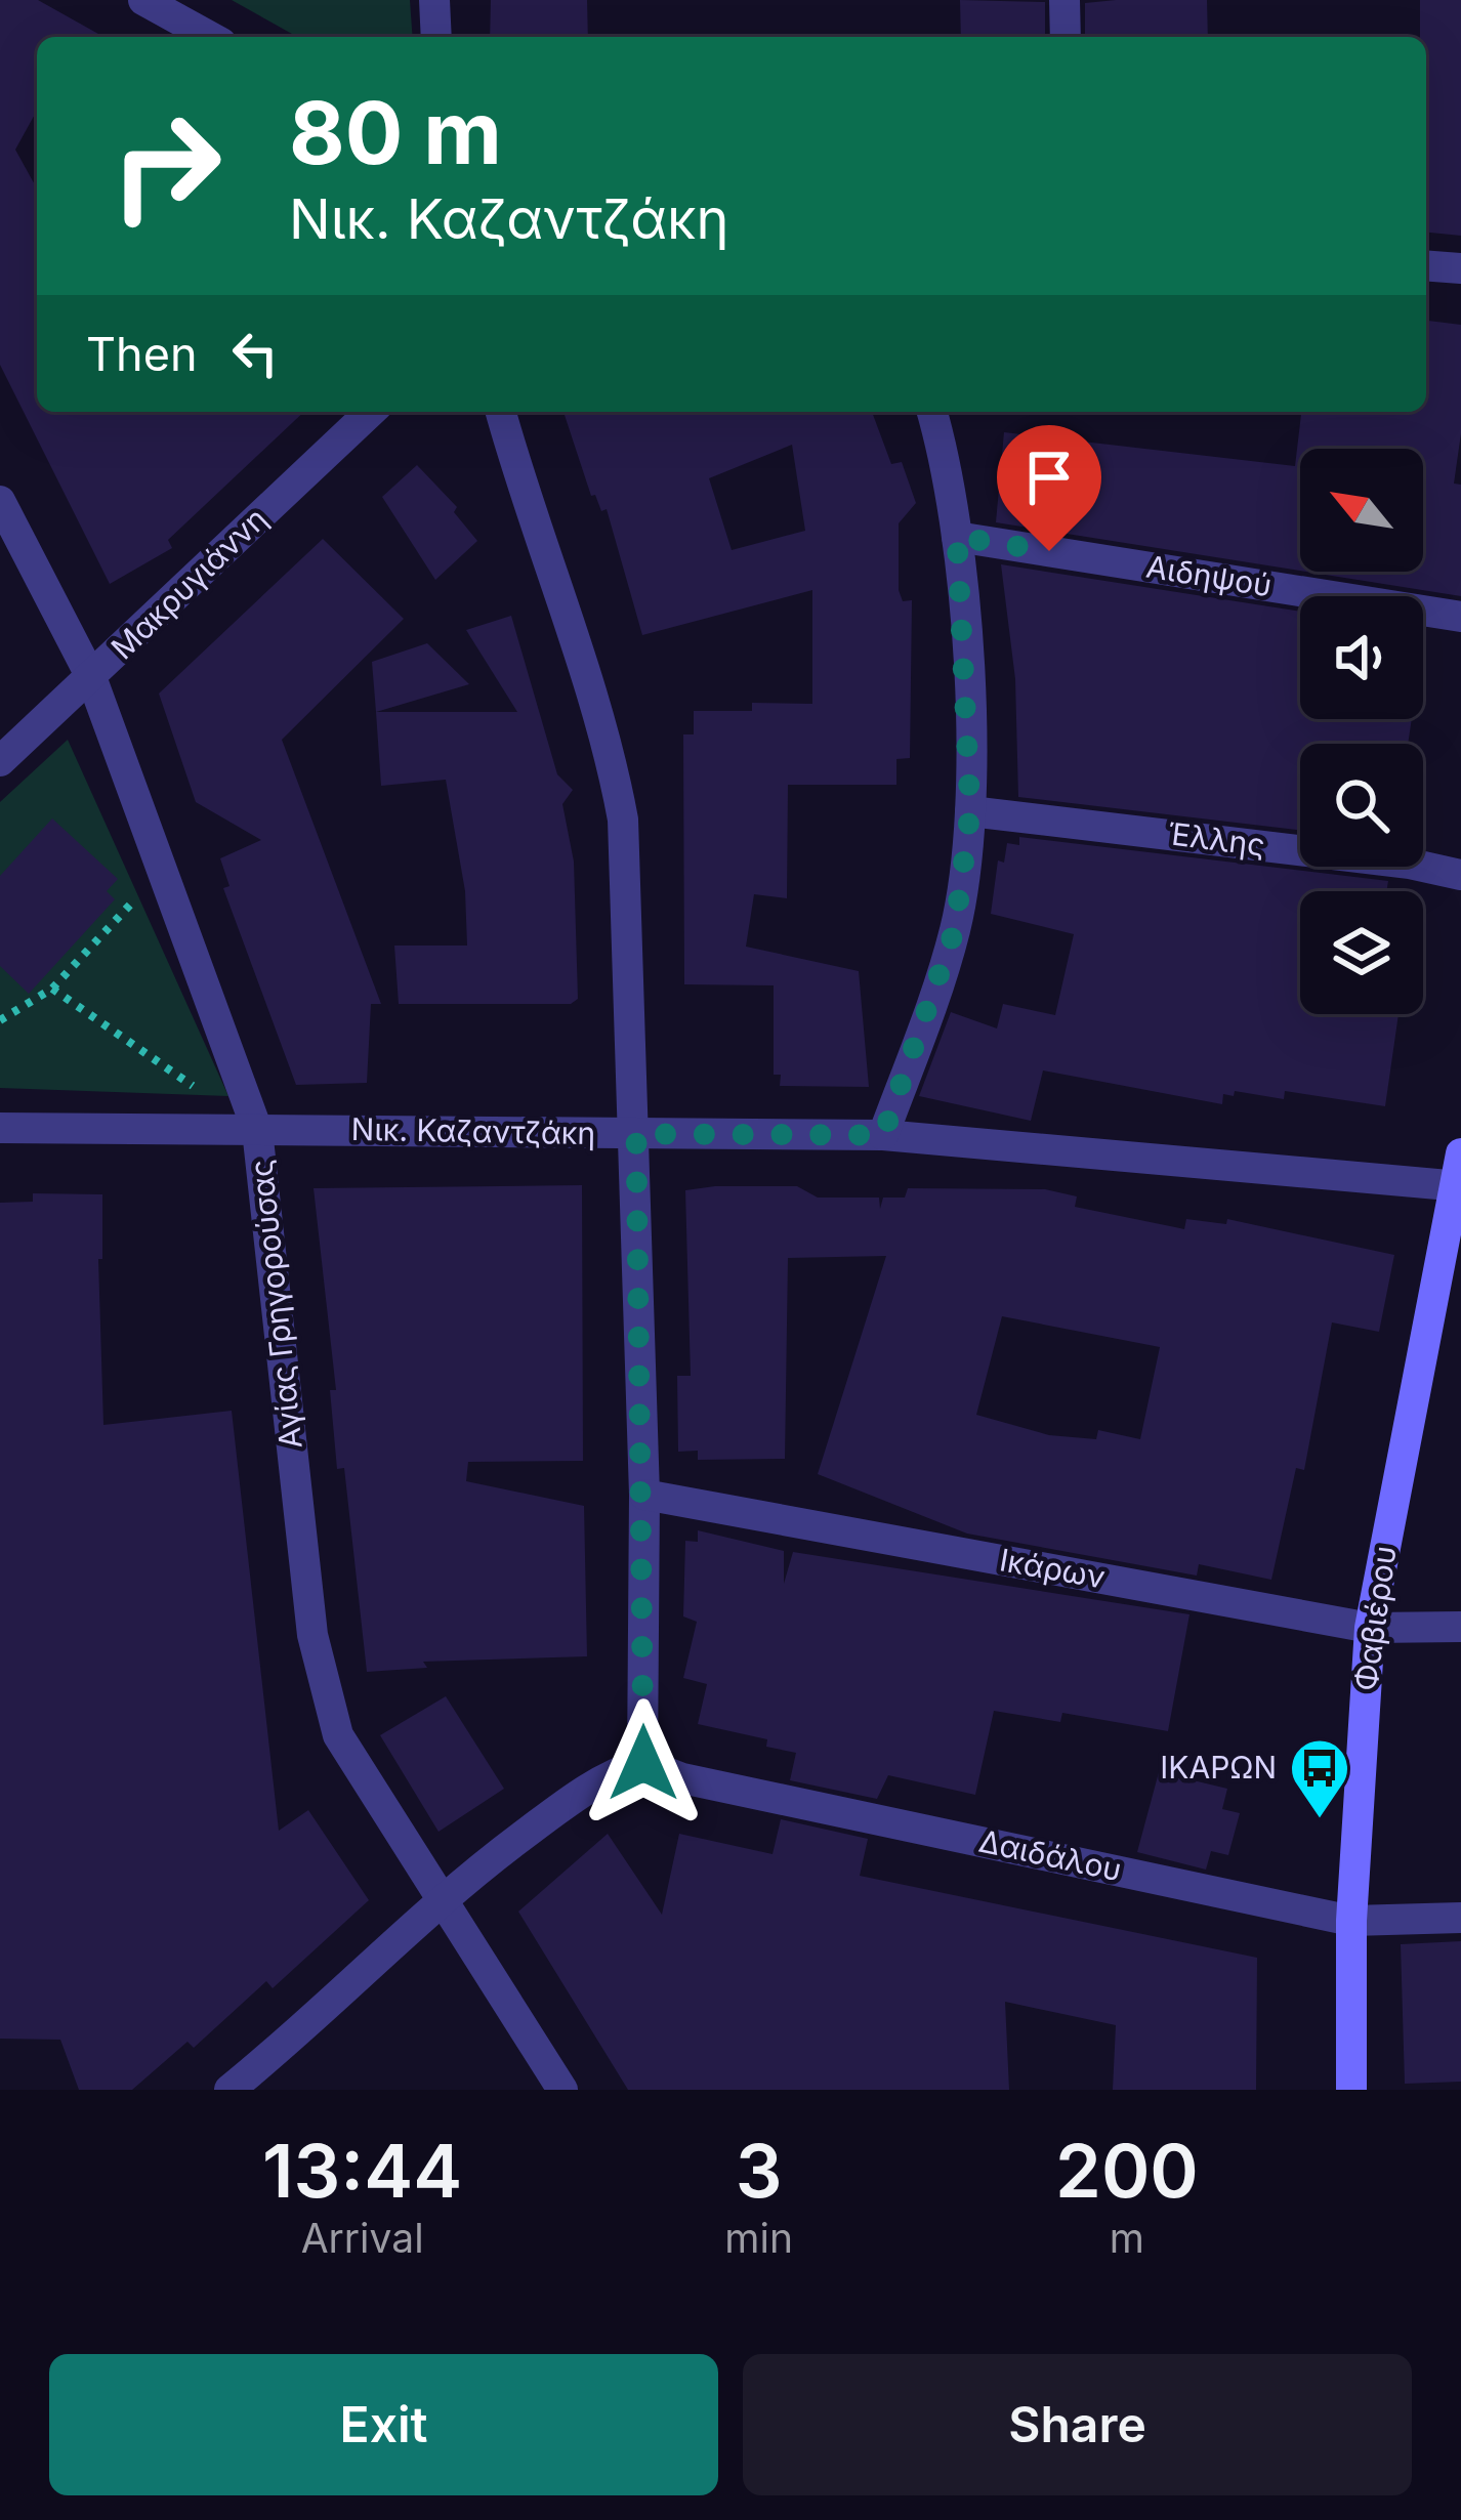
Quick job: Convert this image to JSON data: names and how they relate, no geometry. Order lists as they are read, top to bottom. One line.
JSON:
{"streets":{"main road":["Φαβιέρου"],"street":["Αιδηψού","Μακρυγιάννη","Έλλης","Νικ. Καζαντζάκη","Αγίας Γρηγορούσας","Ικάρων","Δαιδάλου"]},"crossings":[["Μακρυγιάννη","Αγίας Γρηγορούσας"],["Νικ. Καζαντζάκη","Αγίας Γρηγορούσας"],["Νικ. Καζαντζάκη","Φαβιέρου"],["Ικάρων","Φαβιέρου"],["Φαβιέρου","Δαιδάλου"]],"places":{"bus stop":["ΙΚΑΡΩΝ"]},"north":"top left","page":{"turn":["80 m","Νικ. Καζαντζάκη"],"then":"Then","eta":["13:44","Arrival","3","min","200","m"],"buttons":["Exit","Share"]}}
